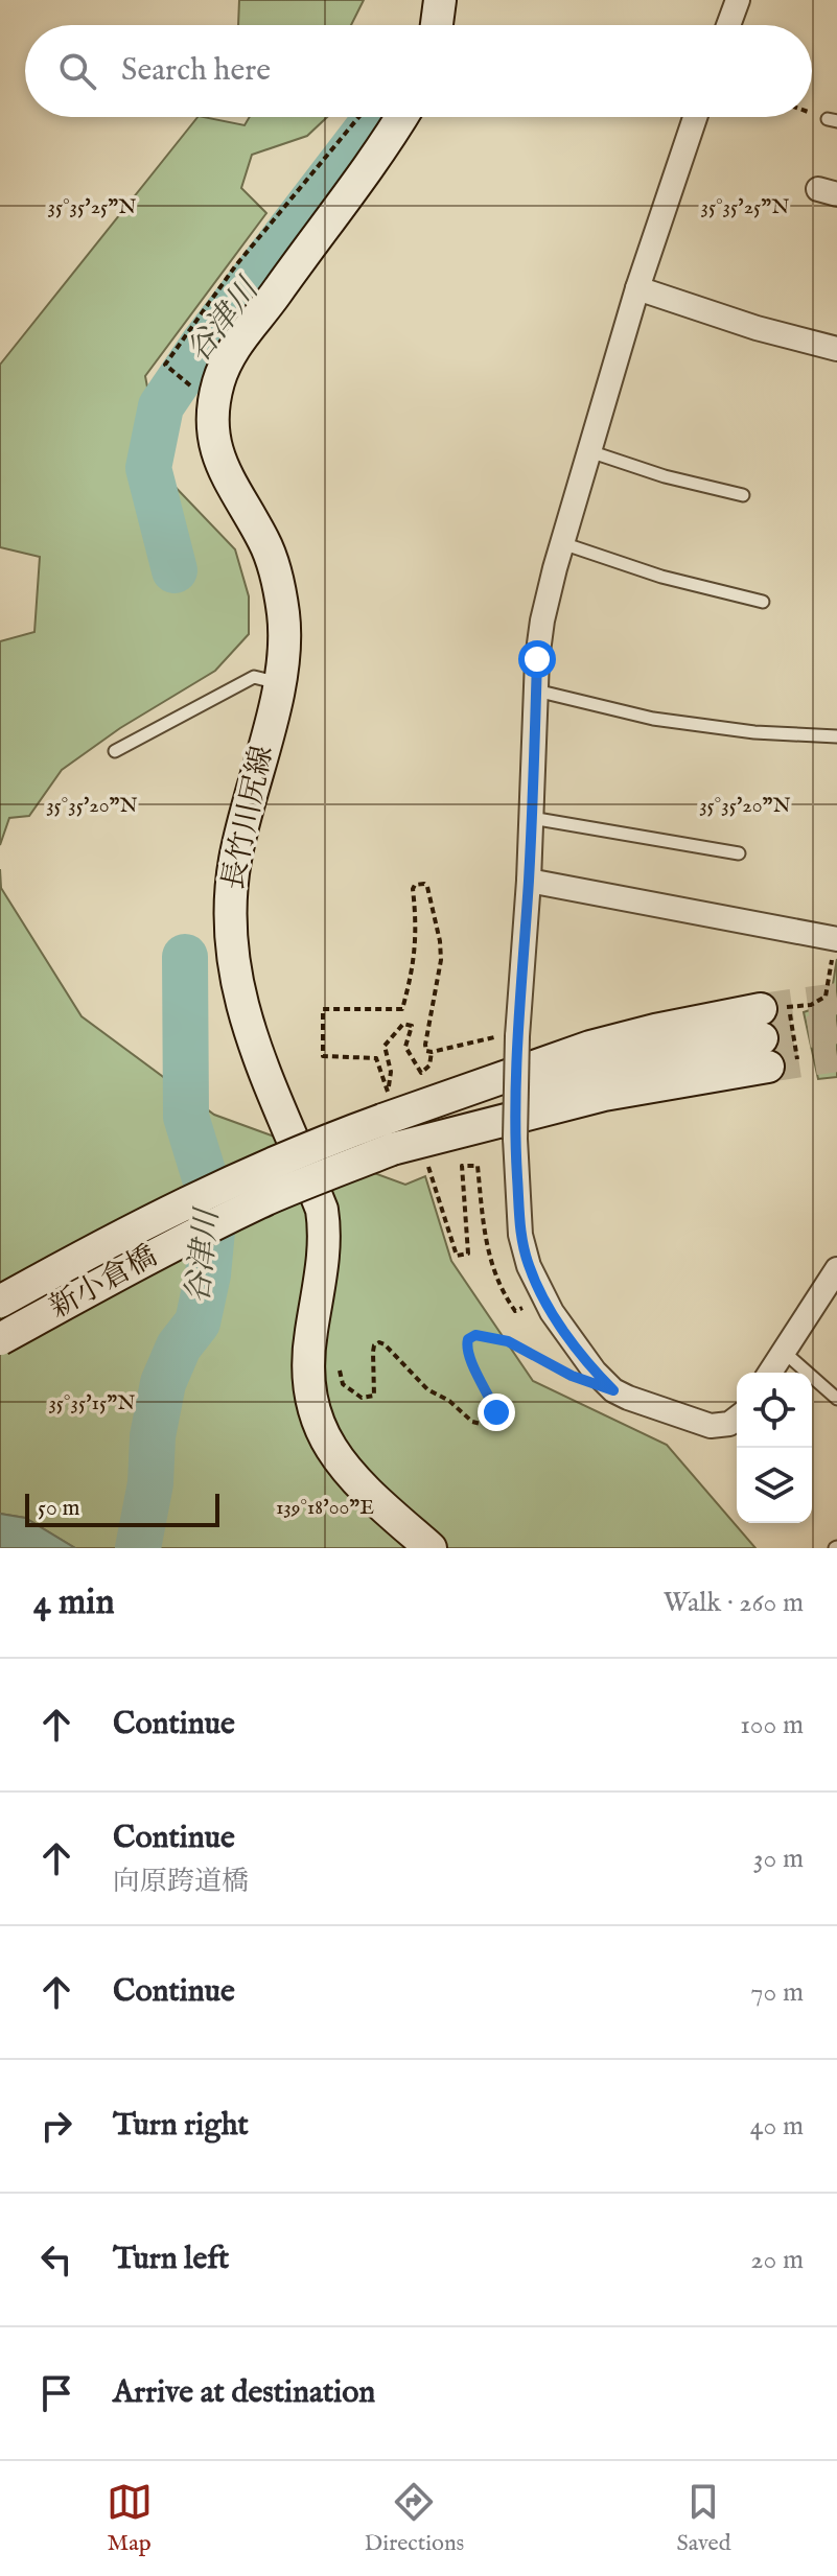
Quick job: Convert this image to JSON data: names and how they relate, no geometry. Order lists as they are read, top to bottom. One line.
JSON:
{"streets":{"main road":["長竹川尻線","新小倉橋"]},"water":["谷津川"],"scale_bar":"50 m","page":{"search":"Search here","scale":"50 m","heading":["4 min","Walk · 260 m"],"list":[["Continue","100 m"],["Continue","向原跨道橋","30 m"],["Continue","70 m"],["Turn right","40 m"],["Turn left","20 m"],"Arrive at destination"],"nav":["Map","Directions","Saved"]},"coordinates":["35°35'25\"N","35°35'20\"N","35°35'15\"N","139°18'00\"E"]}
